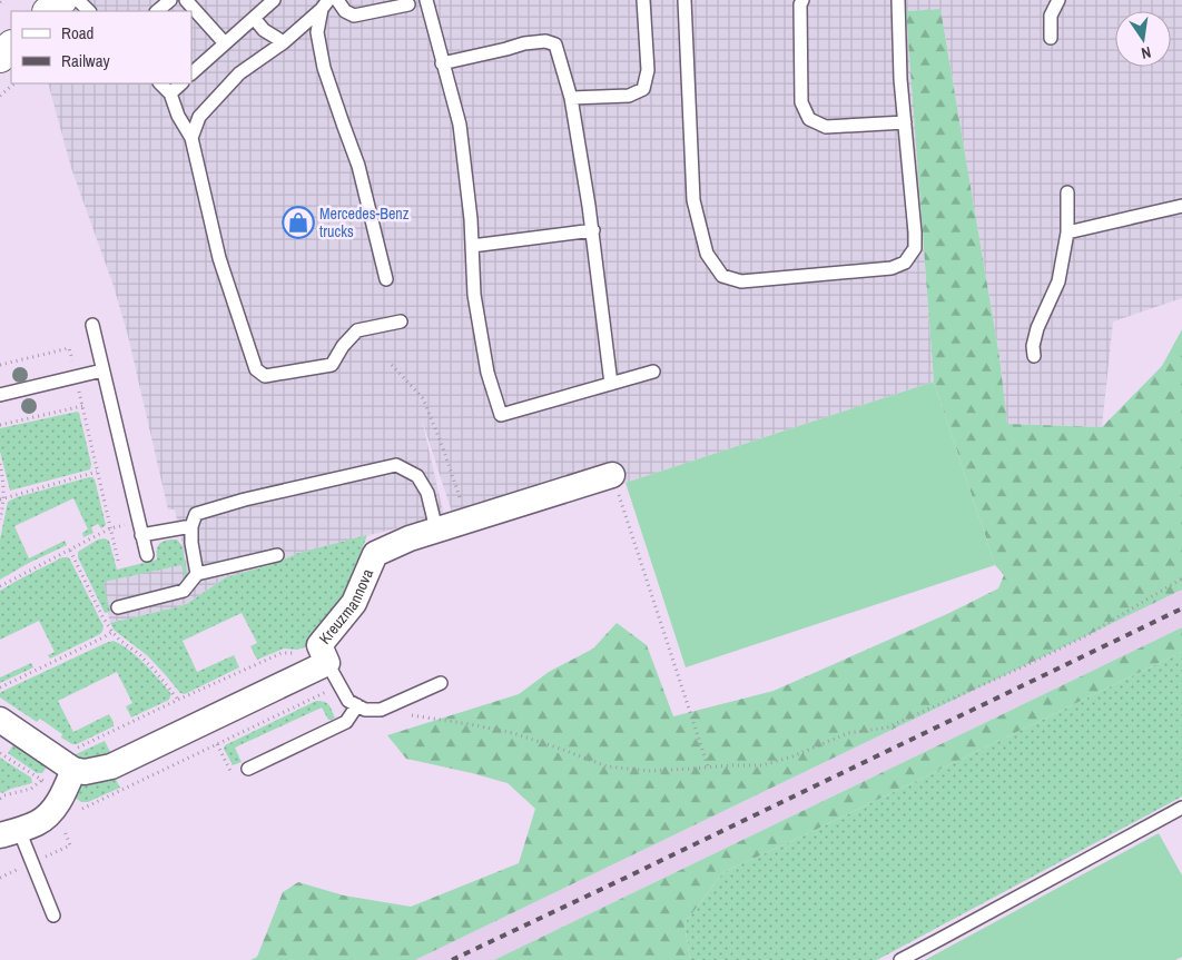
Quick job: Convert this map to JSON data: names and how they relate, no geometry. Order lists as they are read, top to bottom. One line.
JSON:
{"streets":{"street":["Kreuzmannova"]},"places":{"shop":["Mercedes-Benz trucks"]},"legend":["Road","Railway"],"north":"bottom"}
